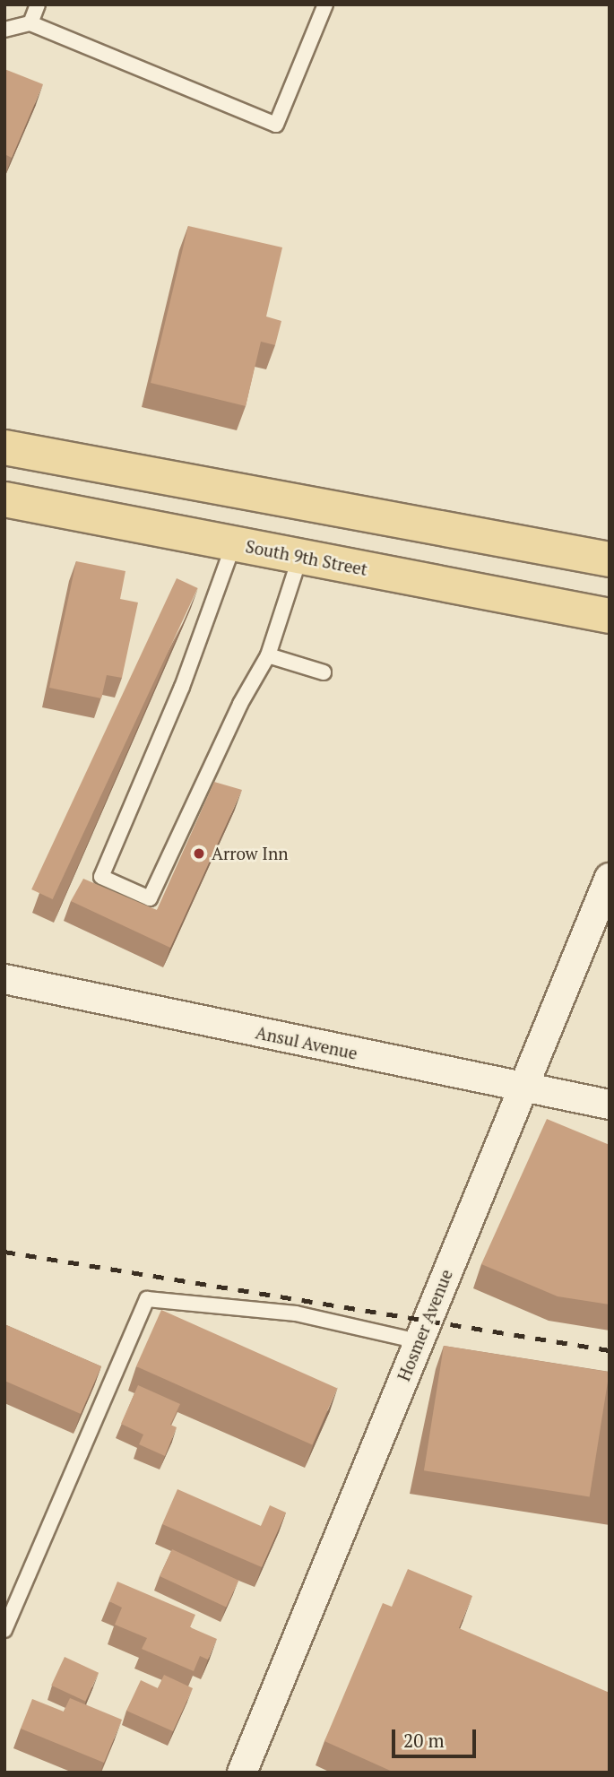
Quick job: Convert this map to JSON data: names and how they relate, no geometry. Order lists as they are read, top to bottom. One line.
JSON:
{"streets":{"main road":["South 9th Street"],"street":["Ansul Avenue","Hosmer Avenue"]},"crossings":[["Ansul Avenue","Hosmer Avenue"]],"places":["Arrow Inn"],"scale_bar":"20 m"}
